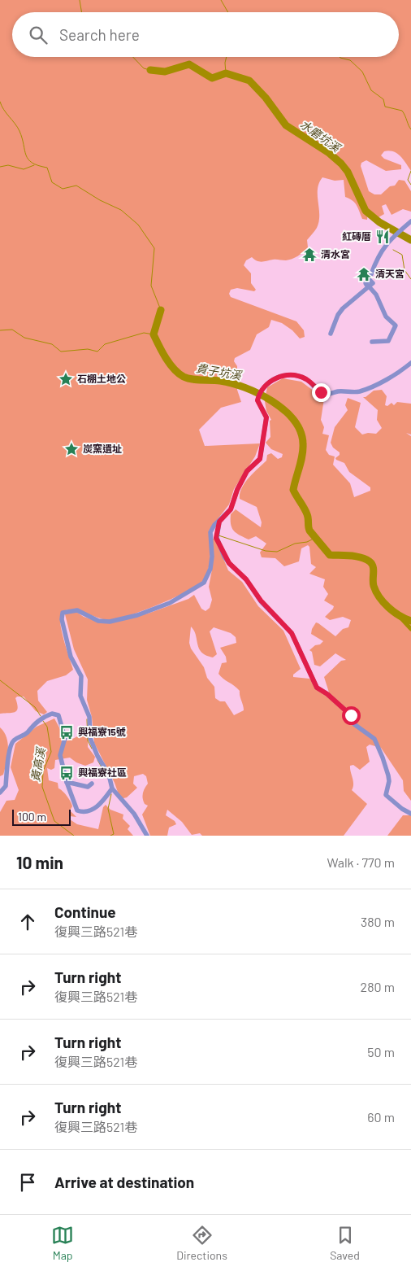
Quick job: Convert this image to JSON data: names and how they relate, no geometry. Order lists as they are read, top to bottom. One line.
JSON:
{"water":["水磨坑溪","貴子坑溪","黃高溪"],"places":{"restaurant":["紅磚厝"],"temple":["清水宮","清天宮"],"place":["石棚土地公","炭窯遺址"],"bus stop":["興福寮15號","興福寮社區"]},"scale_bar":"100 m","page":{"search":"Search here","scale":"100 m","heading":["10 min","Walk · 770 m"],"list":[["Continue","復興三路521巷","380 m"],["Turn right","復興三路521巷","280 m"],["Turn right","復興三路521巷","50 m"],["Turn right","復興三路521巷","60 m"],"Arrive at destination"],"nav":["Map","Directions","Saved"]}}
